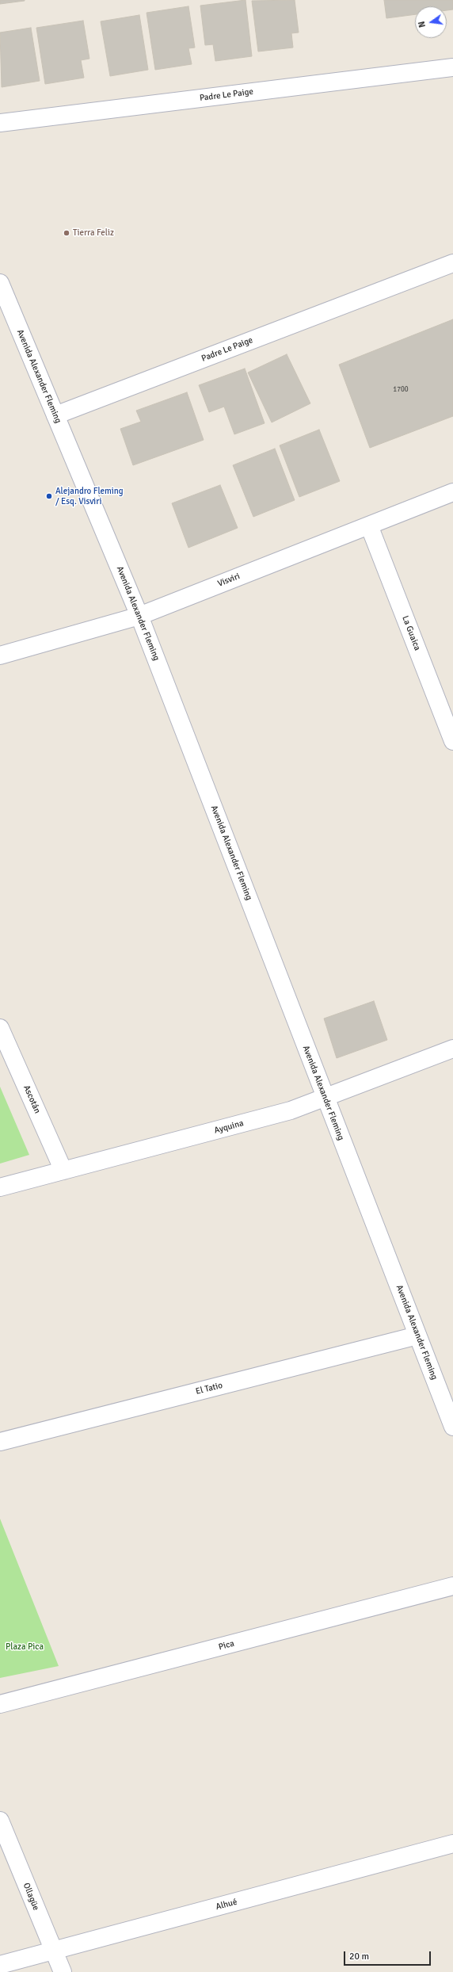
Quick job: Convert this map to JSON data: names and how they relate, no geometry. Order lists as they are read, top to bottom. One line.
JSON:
{"streets":{"street":["Padre Le Paige","Avenida Alexander Fleming","Visviri","La Guaica","Ascotán","Ayquina","El Tatio","Pica","Ollagüe","Alhué"]},"crossings":[["Padre Le Paige","Avenida Alexander Fleming"],["Avenida Alexander Fleming","Visviri"],["Avenida Alexander Fleming","Ayquina"],["Avenida Alexander Fleming","El Tatio"],["Visviri","La Guaica"],["Ascotán","Ayquina"],["Ollagüe","Alhué"]],"parks":["Plaza Pica"],"places":["Tierra Feliz","Alejandro Fleming / Esq. Visviri"],"house_numbers":["1700"],"scale_bar":"20 m","north":"left"}
